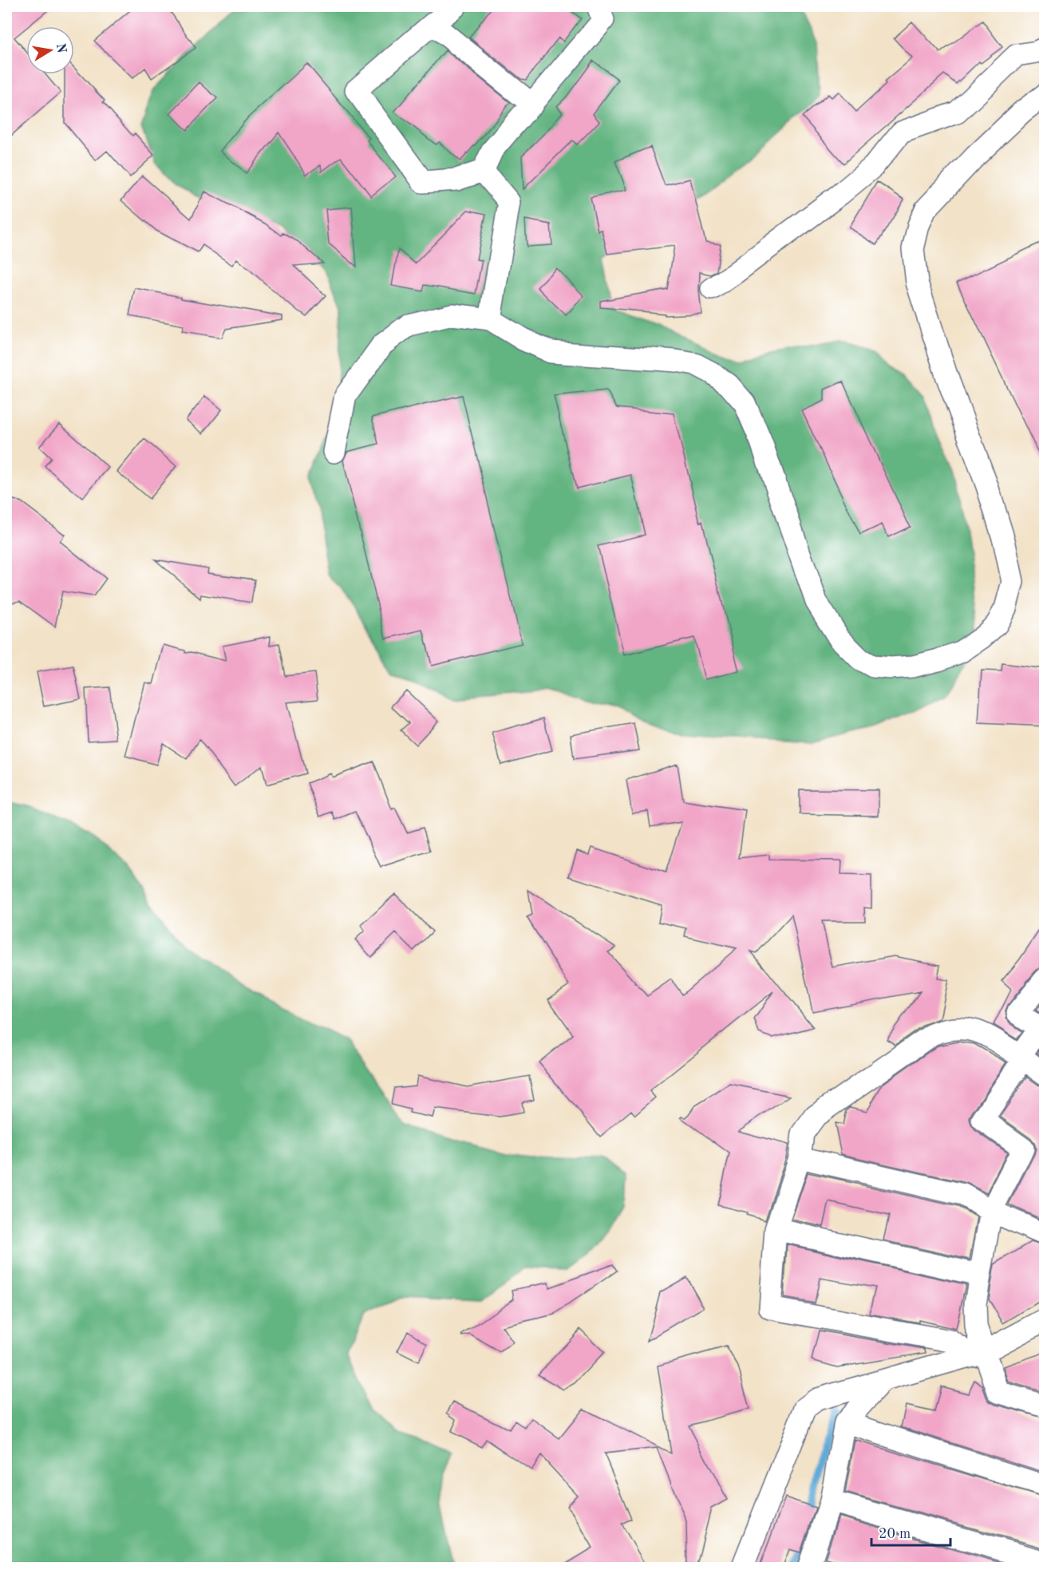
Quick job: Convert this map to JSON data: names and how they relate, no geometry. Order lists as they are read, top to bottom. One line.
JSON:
{"scale_bar":"20 m","north":"right"}
